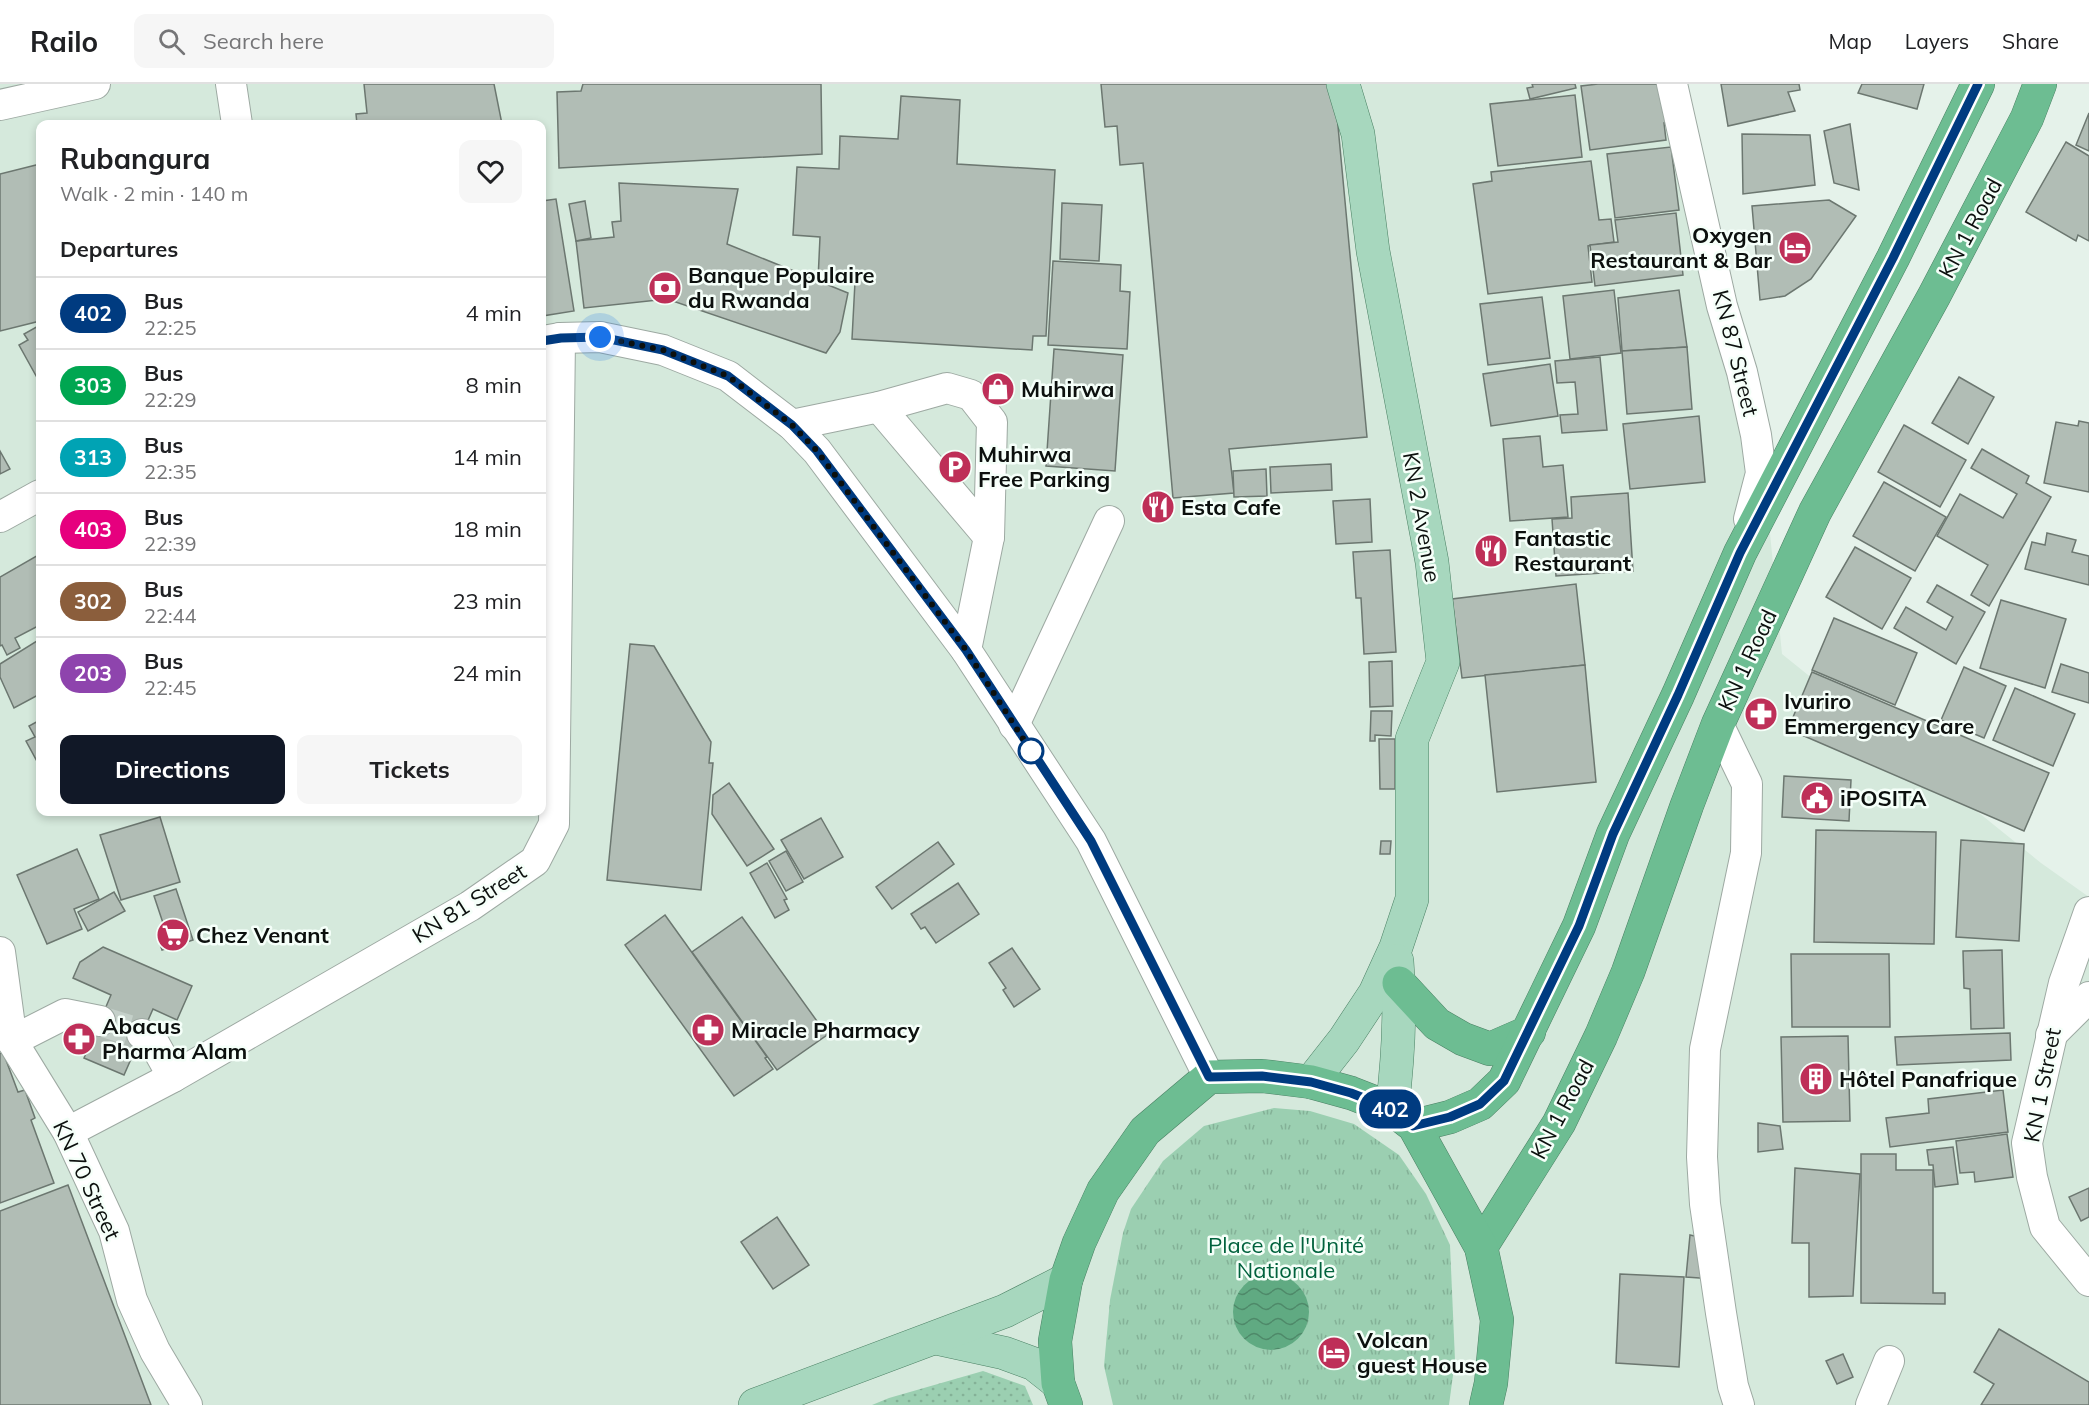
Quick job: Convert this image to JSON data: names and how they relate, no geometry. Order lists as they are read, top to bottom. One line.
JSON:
{"streets":{"highway":["KN 1 Road"],"main road":["KN 2 Avenue"],"street":["KN 87 Street","KN 81 Street","KN 1 Street","KN 70 Street"]},"crossings":[["KN 81 Street","KN 70 Street"]],"parks":["Place de l'Unité Nationale"],"places":{"hotel":["Oxygen Restaurant & Bar","Volcan guest House"],"bank":["Banque Populaire du Rwanda"],"shop":["Muhirwa"],"parking":["Muhirwa Free Parking"],"restaurant":["Esta Cafe","Fantastic Restaurant"],"pharmacy":["Ivuriro Emmergency Care","Miracle Pharmacy","Abacus Pharma Alam"],"public building":["iPOSITA"],"supermarket":["Chez Venant"],"building":["Hôtel Panafrique"]},"lines":["bus line 402"],"page":{"header":"Railo","search":"Search here","nav":["Map","Layers","Share"],"on_map":"402","heading":[["Rubangura","Walk · 2 min · 140 m"],"Departures"],"list":[{"mark":"402","name":"Bus","note":"22:25","value":"4 min"},{"mark":"303","name":"Bus","note":"22:29","value":"8 min"},{"mark":"313","name":"Bus","note":"22:35","value":"14 min"},{"mark":"403","name":"Bus","note":"22:39","value":"18 min"},{"mark":"302","name":"Bus","note":"22:44","value":"23 min"},{"mark":"203","name":"Bus","note":"22:45","value":"24 min"}],"buttons":["Directions","Tickets"]}}
